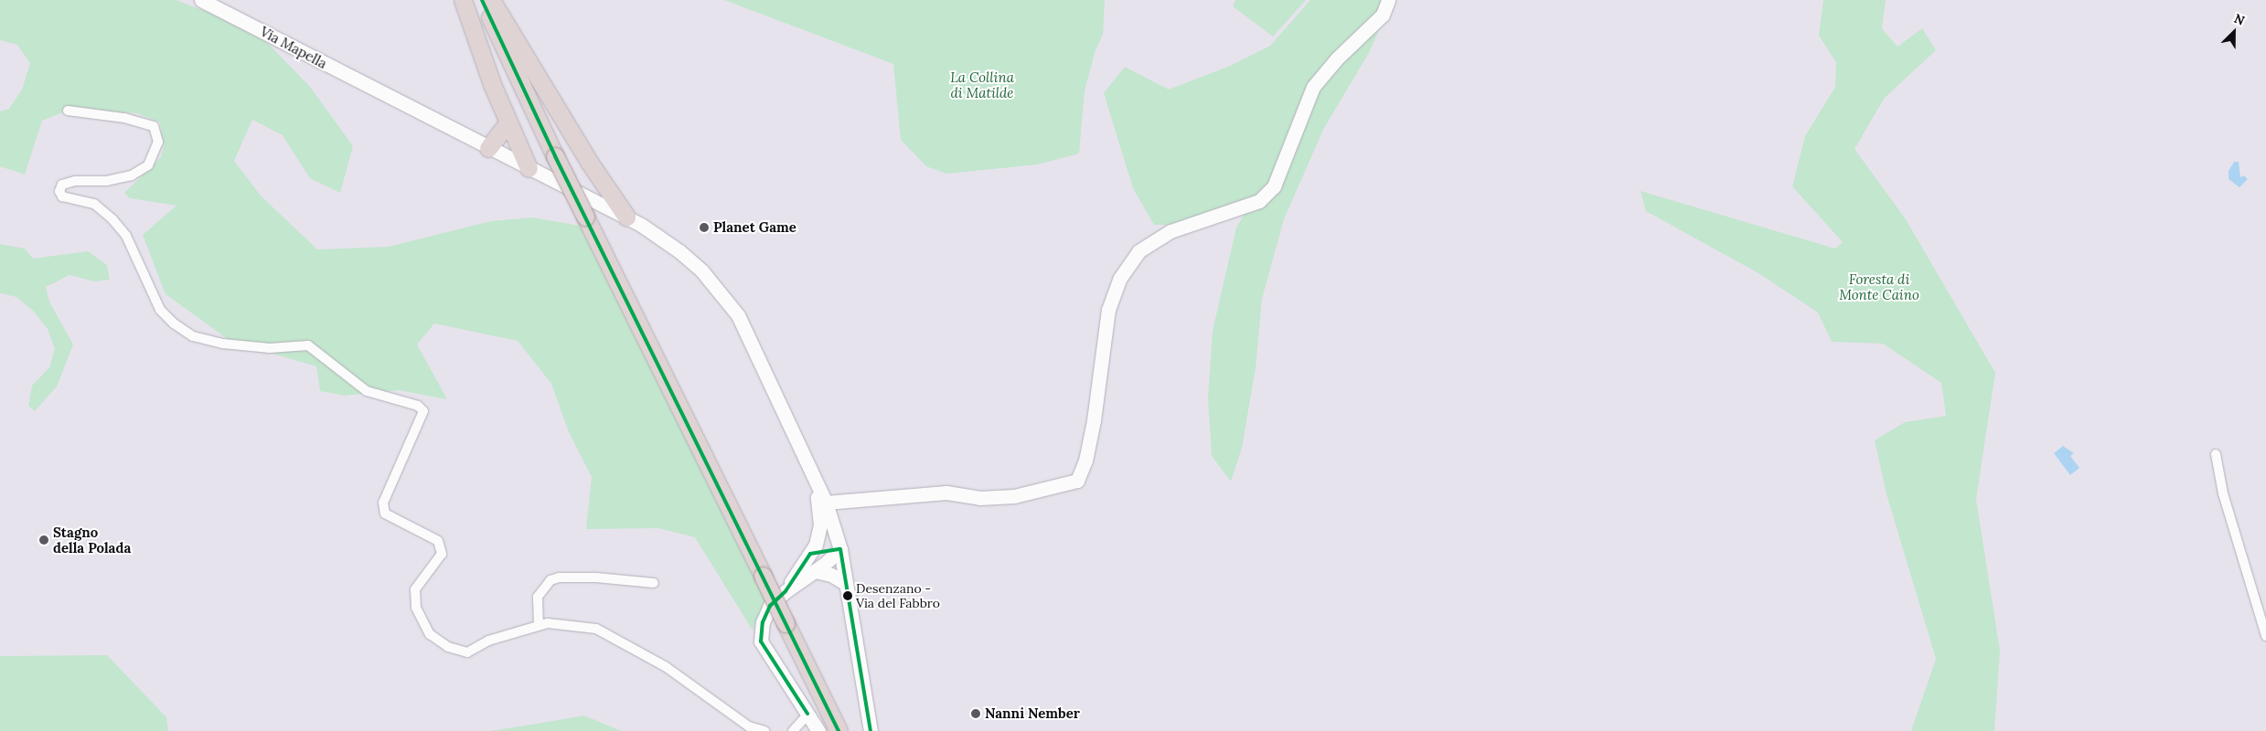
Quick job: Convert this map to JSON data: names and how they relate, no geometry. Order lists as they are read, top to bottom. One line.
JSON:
{"streets":{"street":["Via Mapella"]},"parks":["La Collina di Matilde","Foresta di Monte Caino"],"places":["Planet Game","Stagno della Polada","Desenzano - Via del Fabbro","Nanni Nember"],"north":"top right"}
